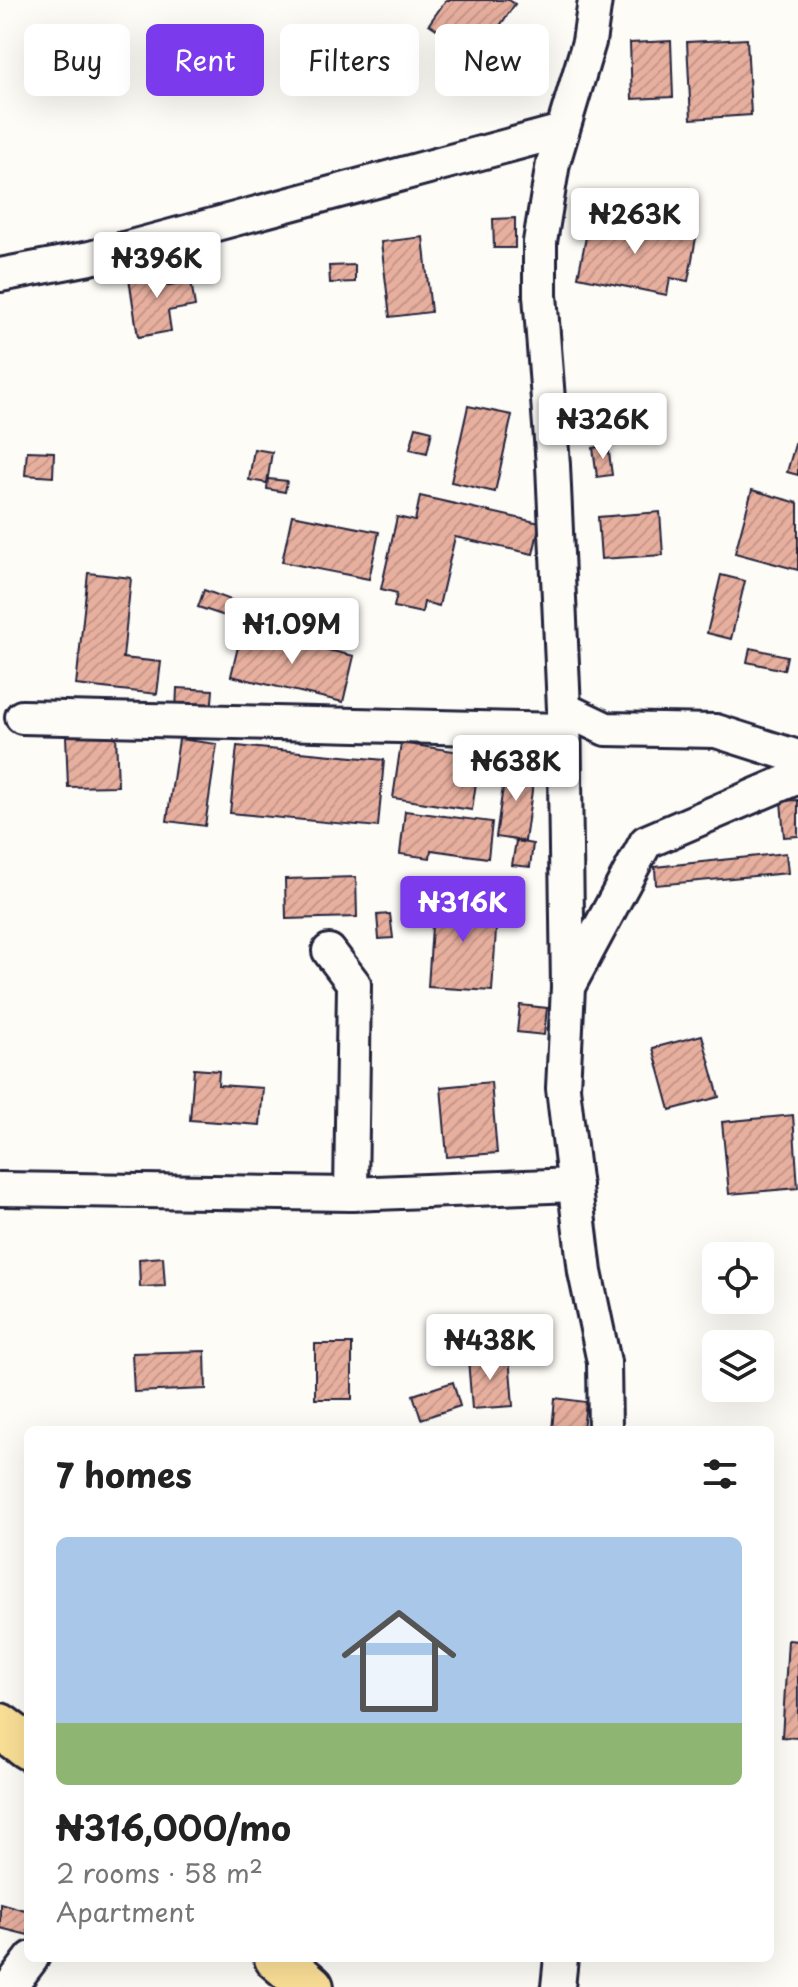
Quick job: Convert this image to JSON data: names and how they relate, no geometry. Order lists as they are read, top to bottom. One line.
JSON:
{"page":{"chip":["Buy","Rent","Filters","New"],"price":["₦263K","₦396K","₦326K","₦1.09M","₦638K","₦316K","₦438K"],"heading":"7 homes","list":[{"name":"₦316,000/mo","note":"2 rooms · 58 m² · Apartment"}]}}
